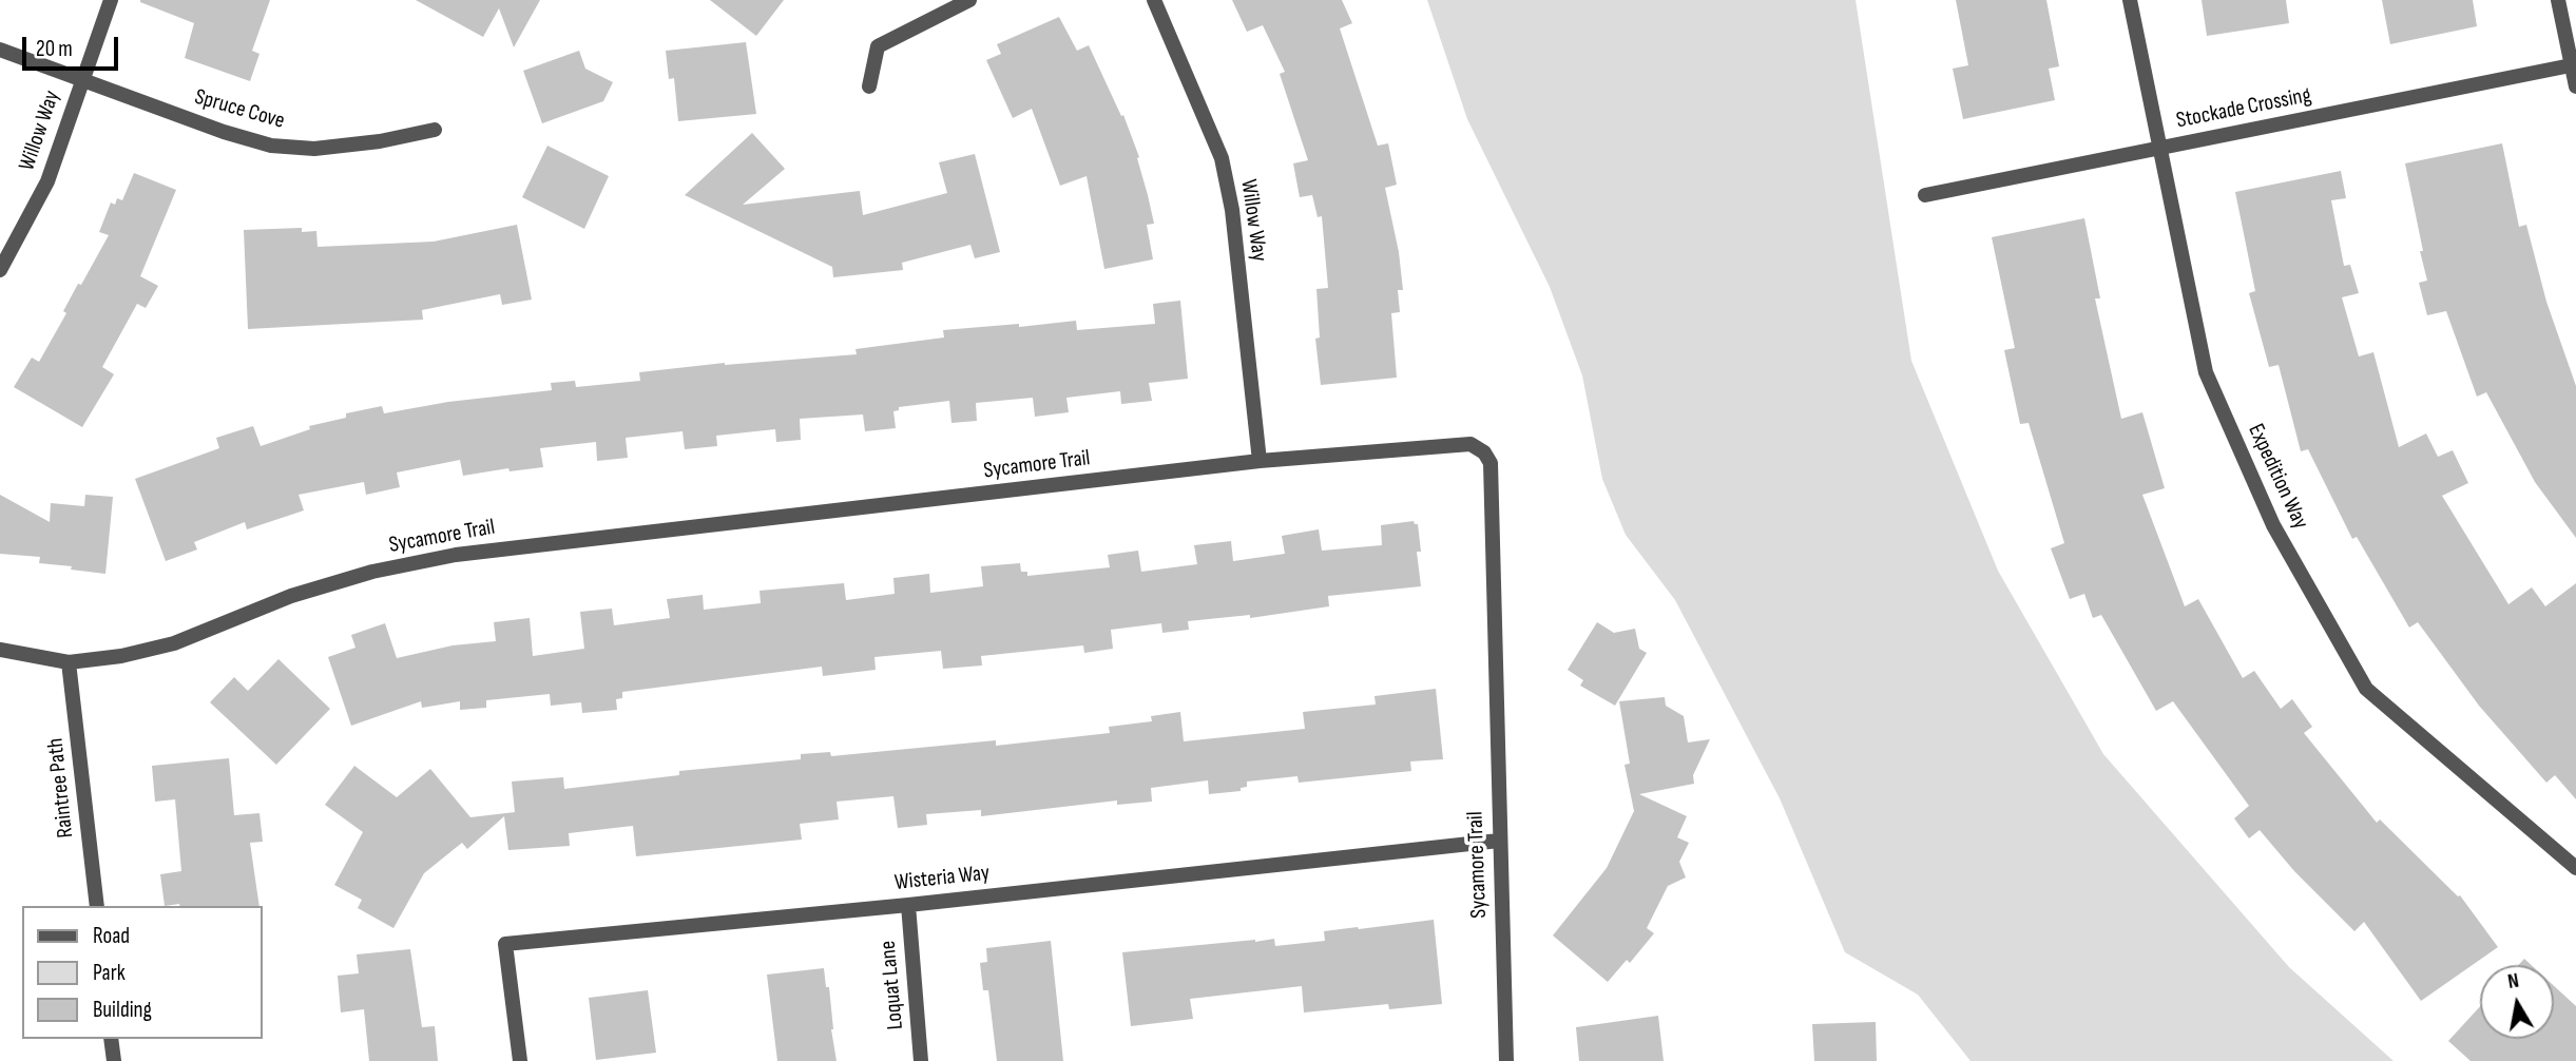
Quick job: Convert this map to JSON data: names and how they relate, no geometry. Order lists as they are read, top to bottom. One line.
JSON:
{"streets":{"street":["Stockade Crossing","Spruce Cove","Willow Way","Sycamore Trail","Expedition Way","Raintree Path","Wisteria Way","Loquat Lane"]},"crossings":[["Stockade Crossing","Expedition Way"],["Spruce Cove","Willow Way"],["Willow Way","Sycamore Trail"],["Sycamore Trail","Raintree Path"],["Sycamore Trail","Wisteria Way"],["Wisteria Way","Loquat Lane"]],"legend":["Road","Park","Building"],"scale_bar":"20 m","north":"top"}
